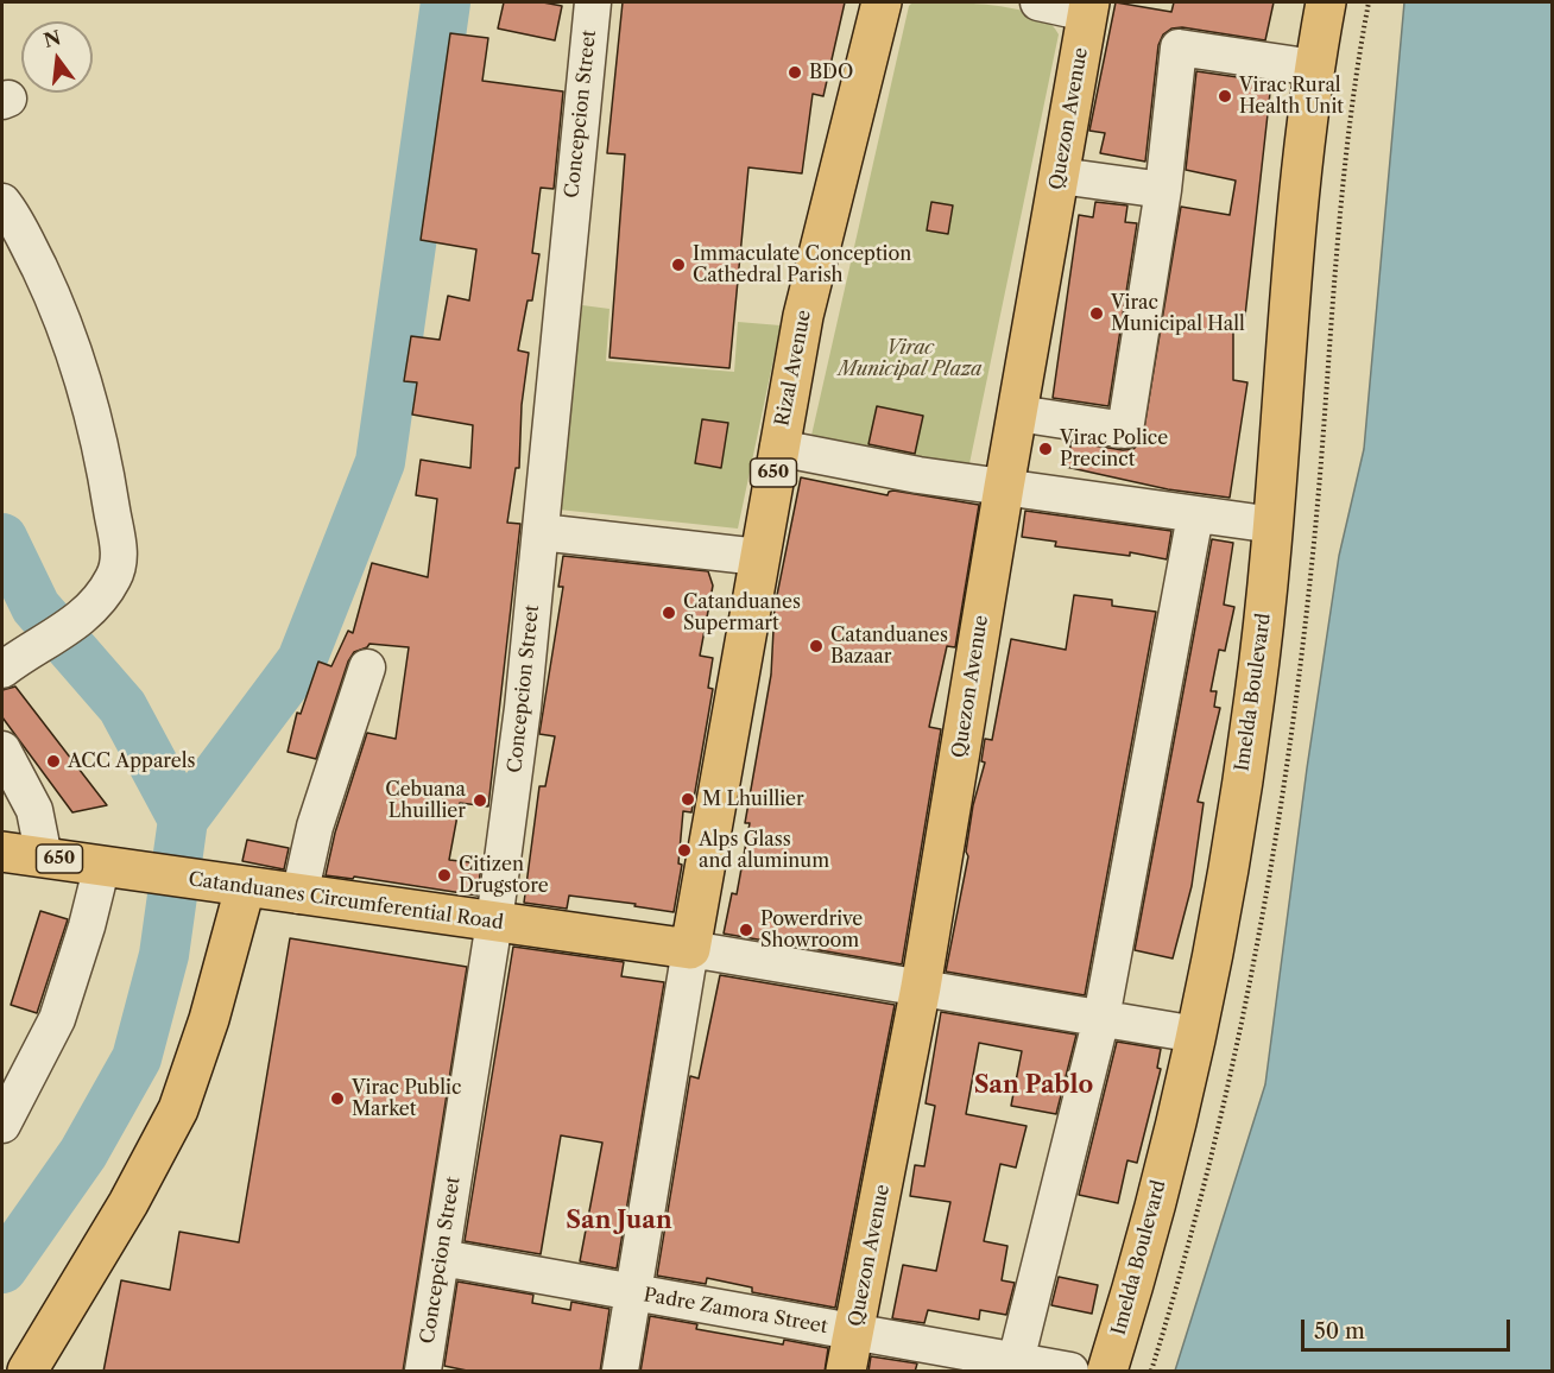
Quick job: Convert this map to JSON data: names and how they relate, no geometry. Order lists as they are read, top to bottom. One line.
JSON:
{"streets":{"main road":["Quezon Avenue","Rizal Avenue","650","Imelda Boulevard","Catanduanes Circumferential Road"],"street":["Concepcion Street","Padre Zamora Street"]},"crossings":[["Concepcion Street","Catanduanes Circumferential Road"],["Concepcion Street","Padre Zamora Street"],["Quezon Avenue","Padre Zamora Street"],["Rizal Avenue","Catanduanes Circumferential Road"]],"districts":["San Pablo","San Juan"],"parks":["Virac Municipal Plaza"],"places":["BDO","Virac Rural Health Unit","Immaculate Conception Cathedral Parish","Virac Municipal Hall","Virac Police Precinct","Catanduanes Supermart","Catanduanes Bazaar","ACC Apparels","M Lhuillier","Cebuana Lhuillier","Alps Glass and aluminum","Citizen Drugstore","Powerdrive Showroom","Virac Public Market"],"scale_bar":"50 m","north":"top"}
